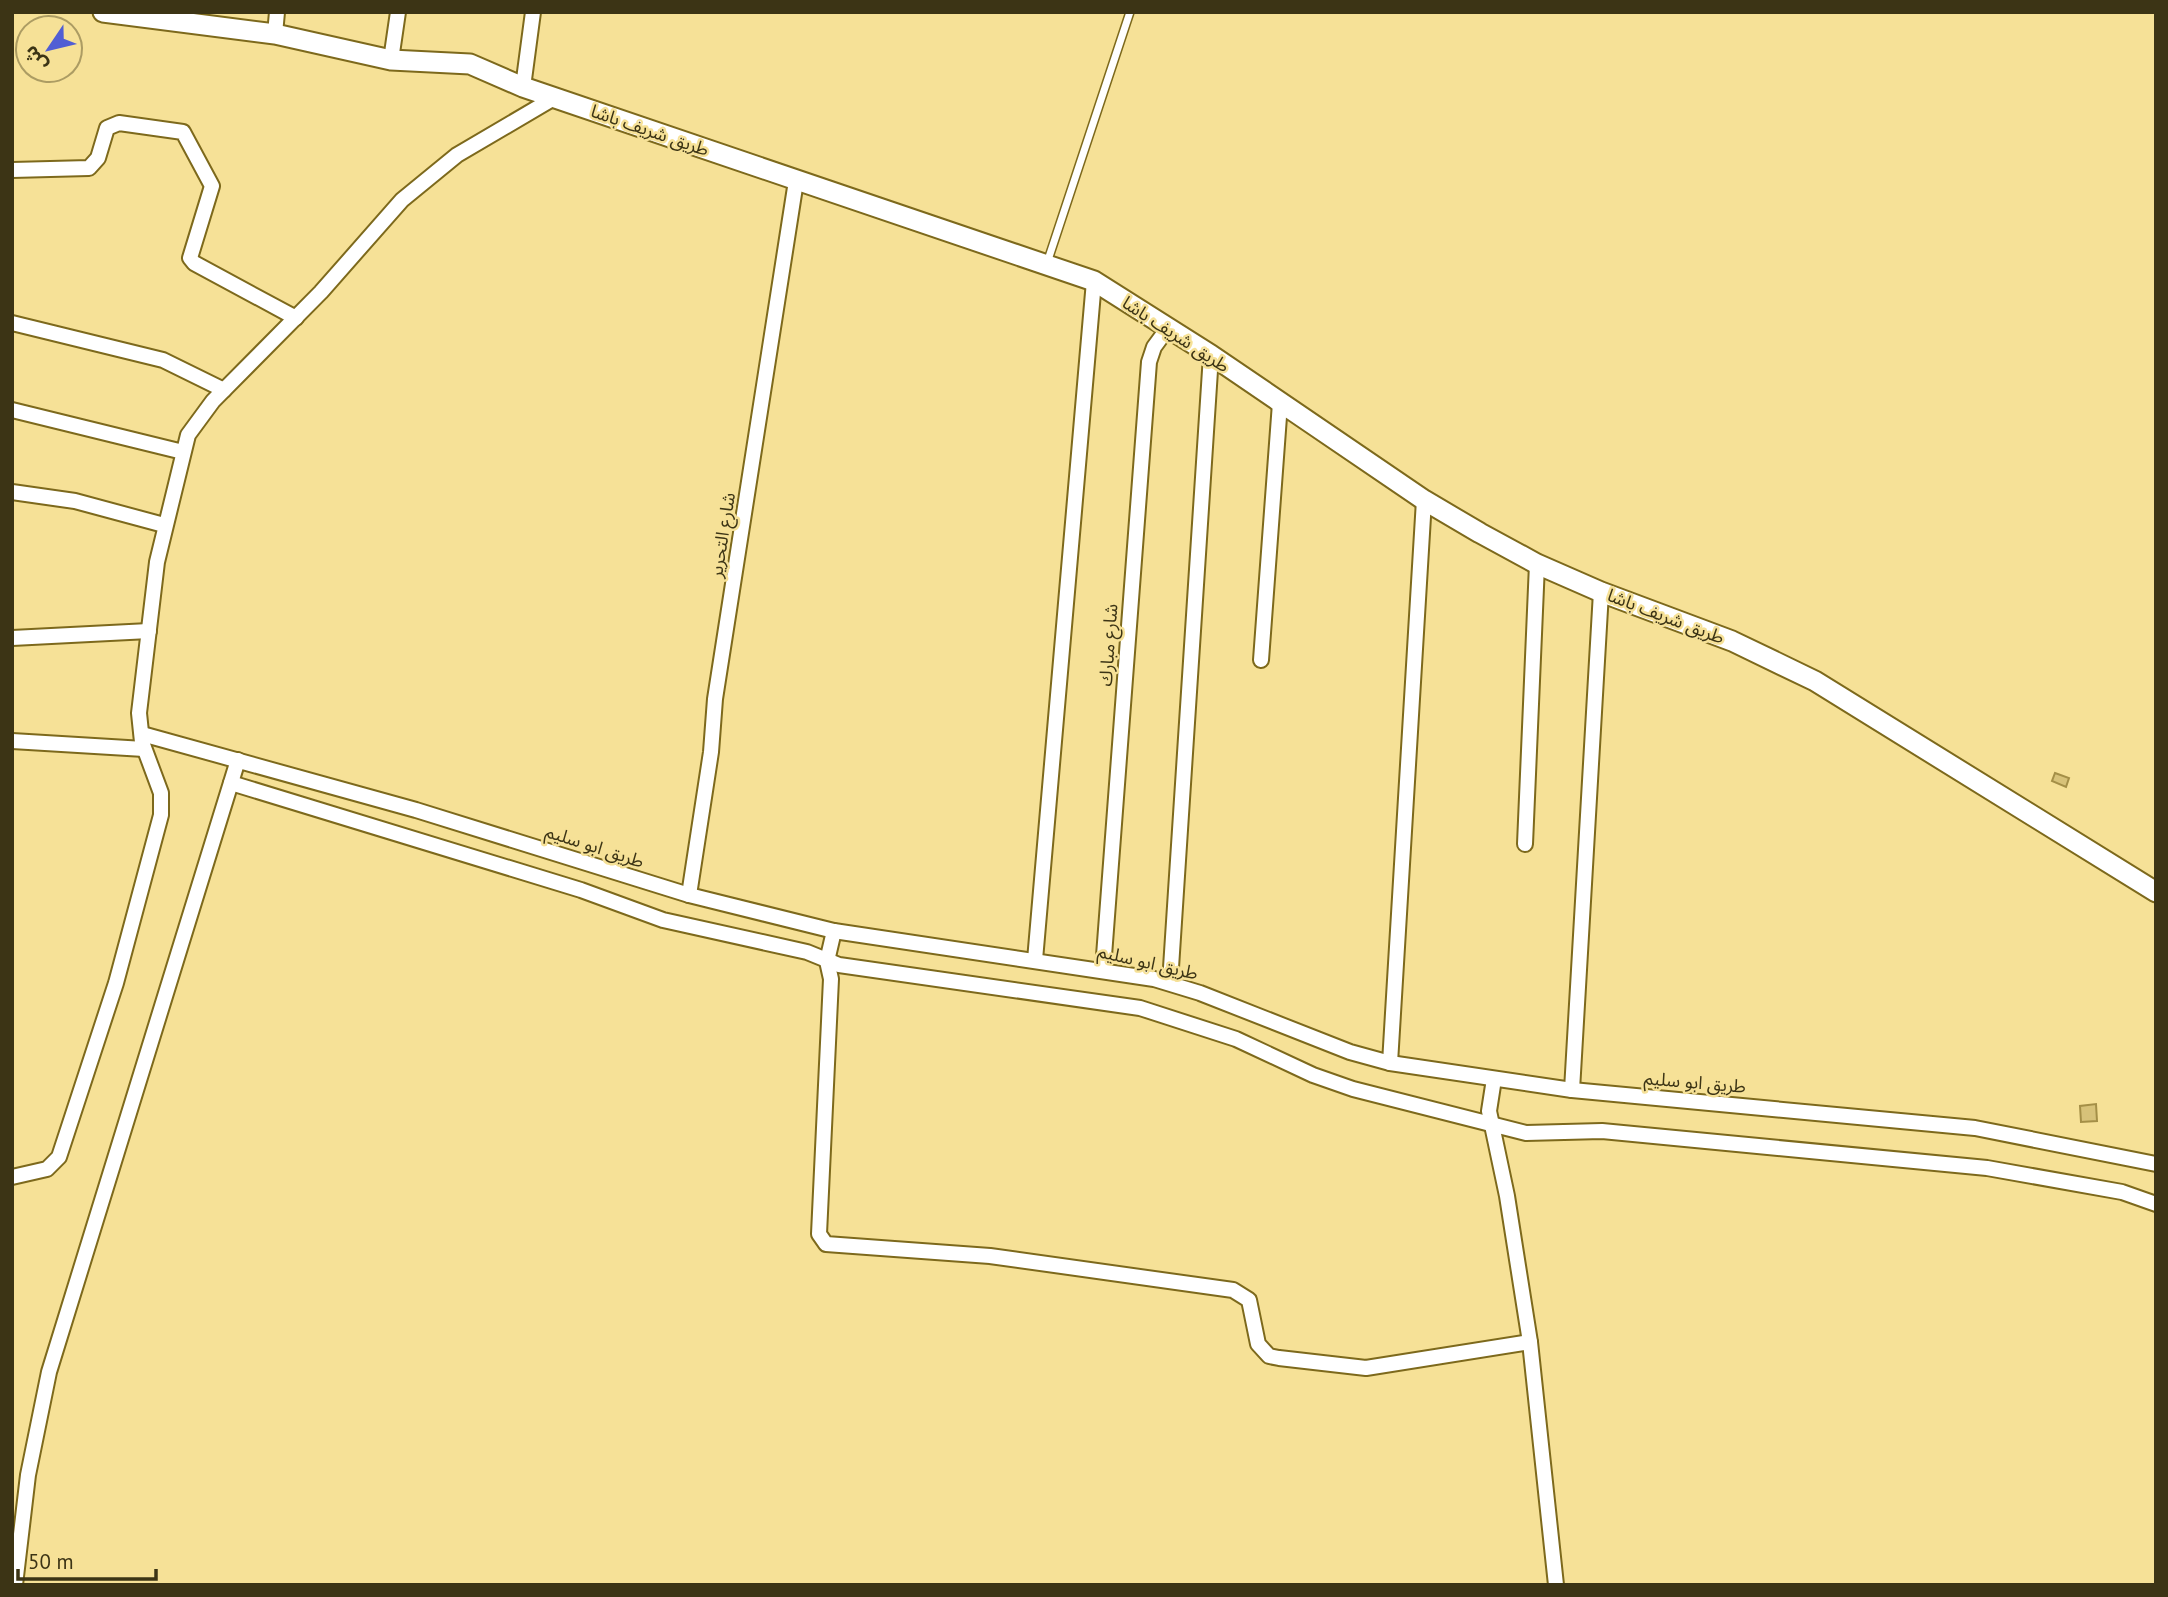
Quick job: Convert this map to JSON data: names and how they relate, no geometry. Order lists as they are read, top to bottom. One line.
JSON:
{"streets":{"street":["طريق شريف باشا","شارع التحرير","شارع مبارك","طريق ابو سليم"]},"crossings":[["طريق شريف باشا","شارع التحرير"],["طريق شريف باشا","شارع مبارك"],["شارع التحرير","طريق ابو سليم"],["شارع مبارك","طريق ابو سليم"]],"scale_bar":"50 m","north":"bottom left"}
